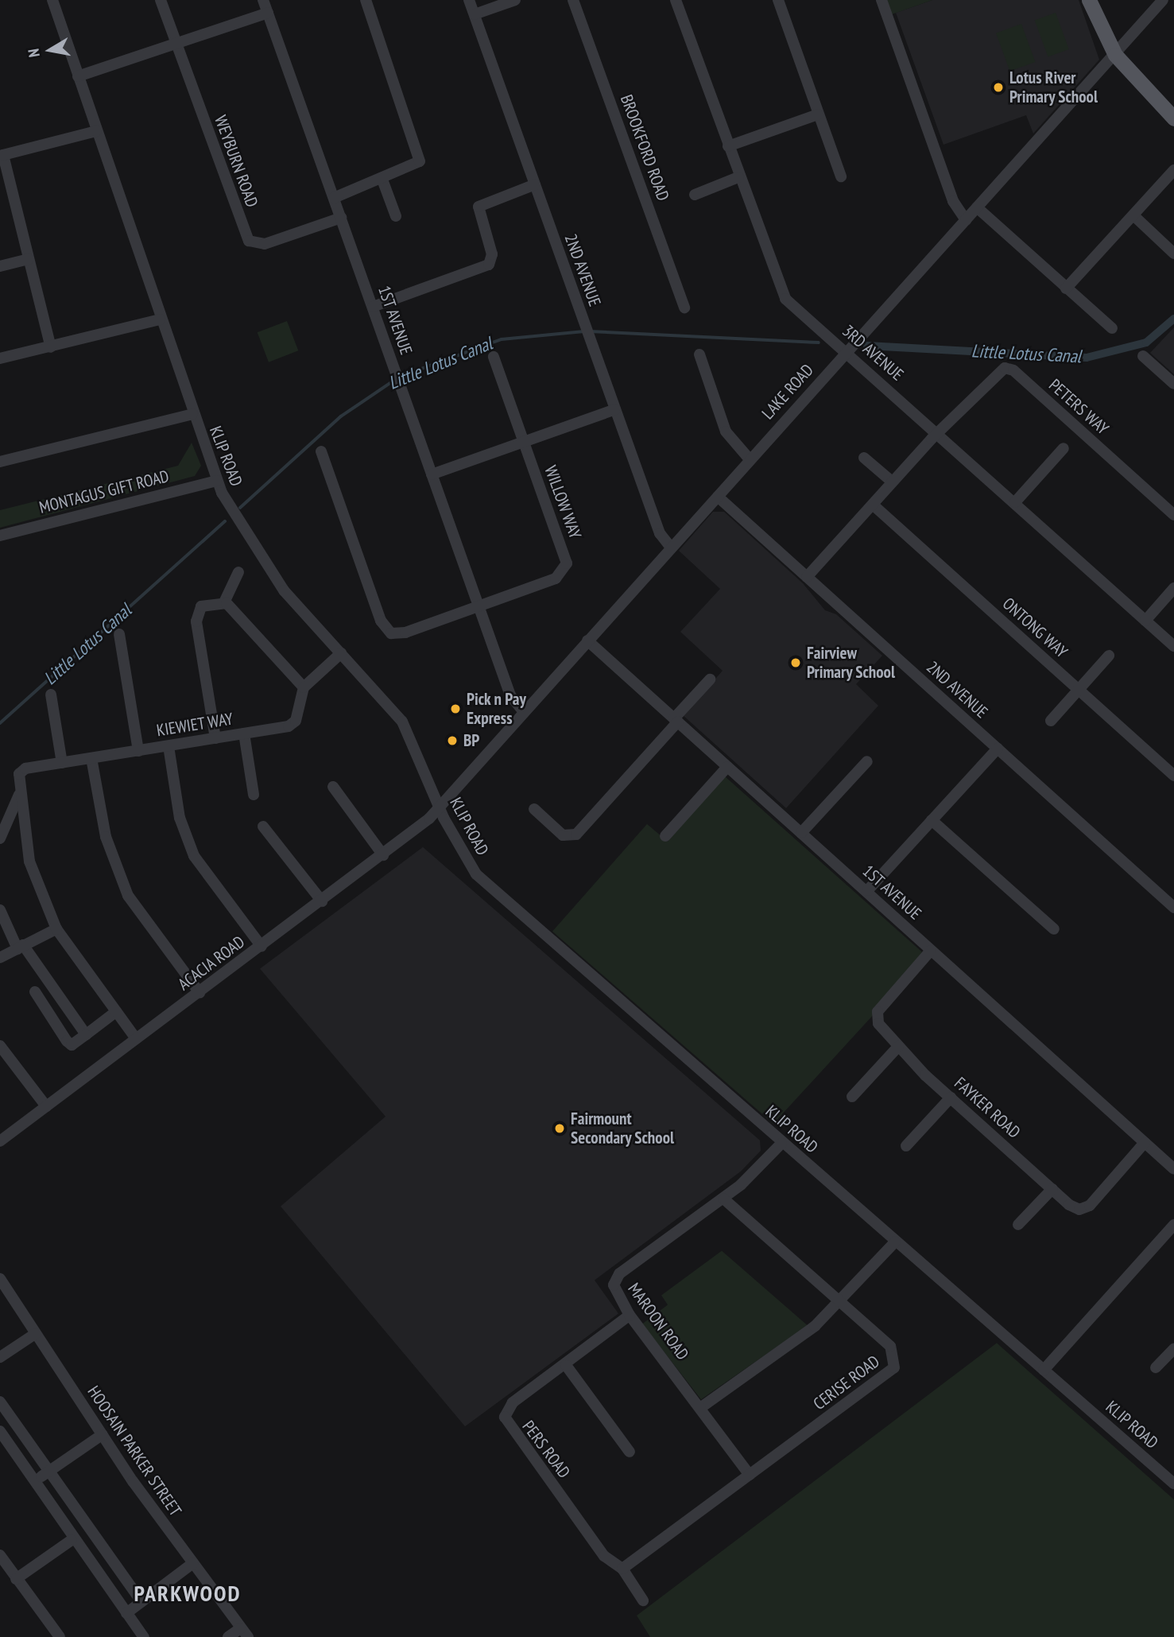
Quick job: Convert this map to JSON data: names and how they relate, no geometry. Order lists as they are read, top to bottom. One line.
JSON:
{"streets":{"street":["BROOKFORD ROAD","WEYBURN ROAD","2ND AVENUE","1ST AVENUE","3RD AVENUE","LAKE ROAD","PETERS WAY","KLIP ROAD","MONTAGUS GIFT ROAD","WILLOW WAY","ONTONG WAY","KIEWIET WAY","ACACIA ROAD","FAYKER ROAD","MAROON ROAD","CERISE ROAD","PERS ROAD","HOOSAIN PARKER STREET"]},"crossings":[["WEYBURN ROAD","1ST AVENUE"],["2ND AVENUE","LAKE ROAD"],["1ST AVENUE","LAKE ROAD"],["1ST AVENUE","WILLOW WAY"],["1ST AVENUE","FAYKER ROAD"],["3RD AVENUE","LAKE ROAD"],["3RD AVENUE","PETERS WAY"],["LAKE ROAD","KLIP ROAD"],["LAKE ROAD","ACACIA ROAD"],["KLIP ROAD","MONTAGUS GIFT ROAD"],["KLIP ROAD","ACACIA ROAD"],["KLIP ROAD","MAROON ROAD"],["MAROON ROAD","CERISE ROAD"],["MAROON ROAD","PERS ROAD"],["CERISE ROAD","PERS ROAD"]],"districts":["PARKWOOD"],"water":["Little Lotus Canal"],"places":["Lotus River Primary School","Fairview Primary School","Pick n Pay Express","BP","Fairmount Secondary School"],"north":"left"}
